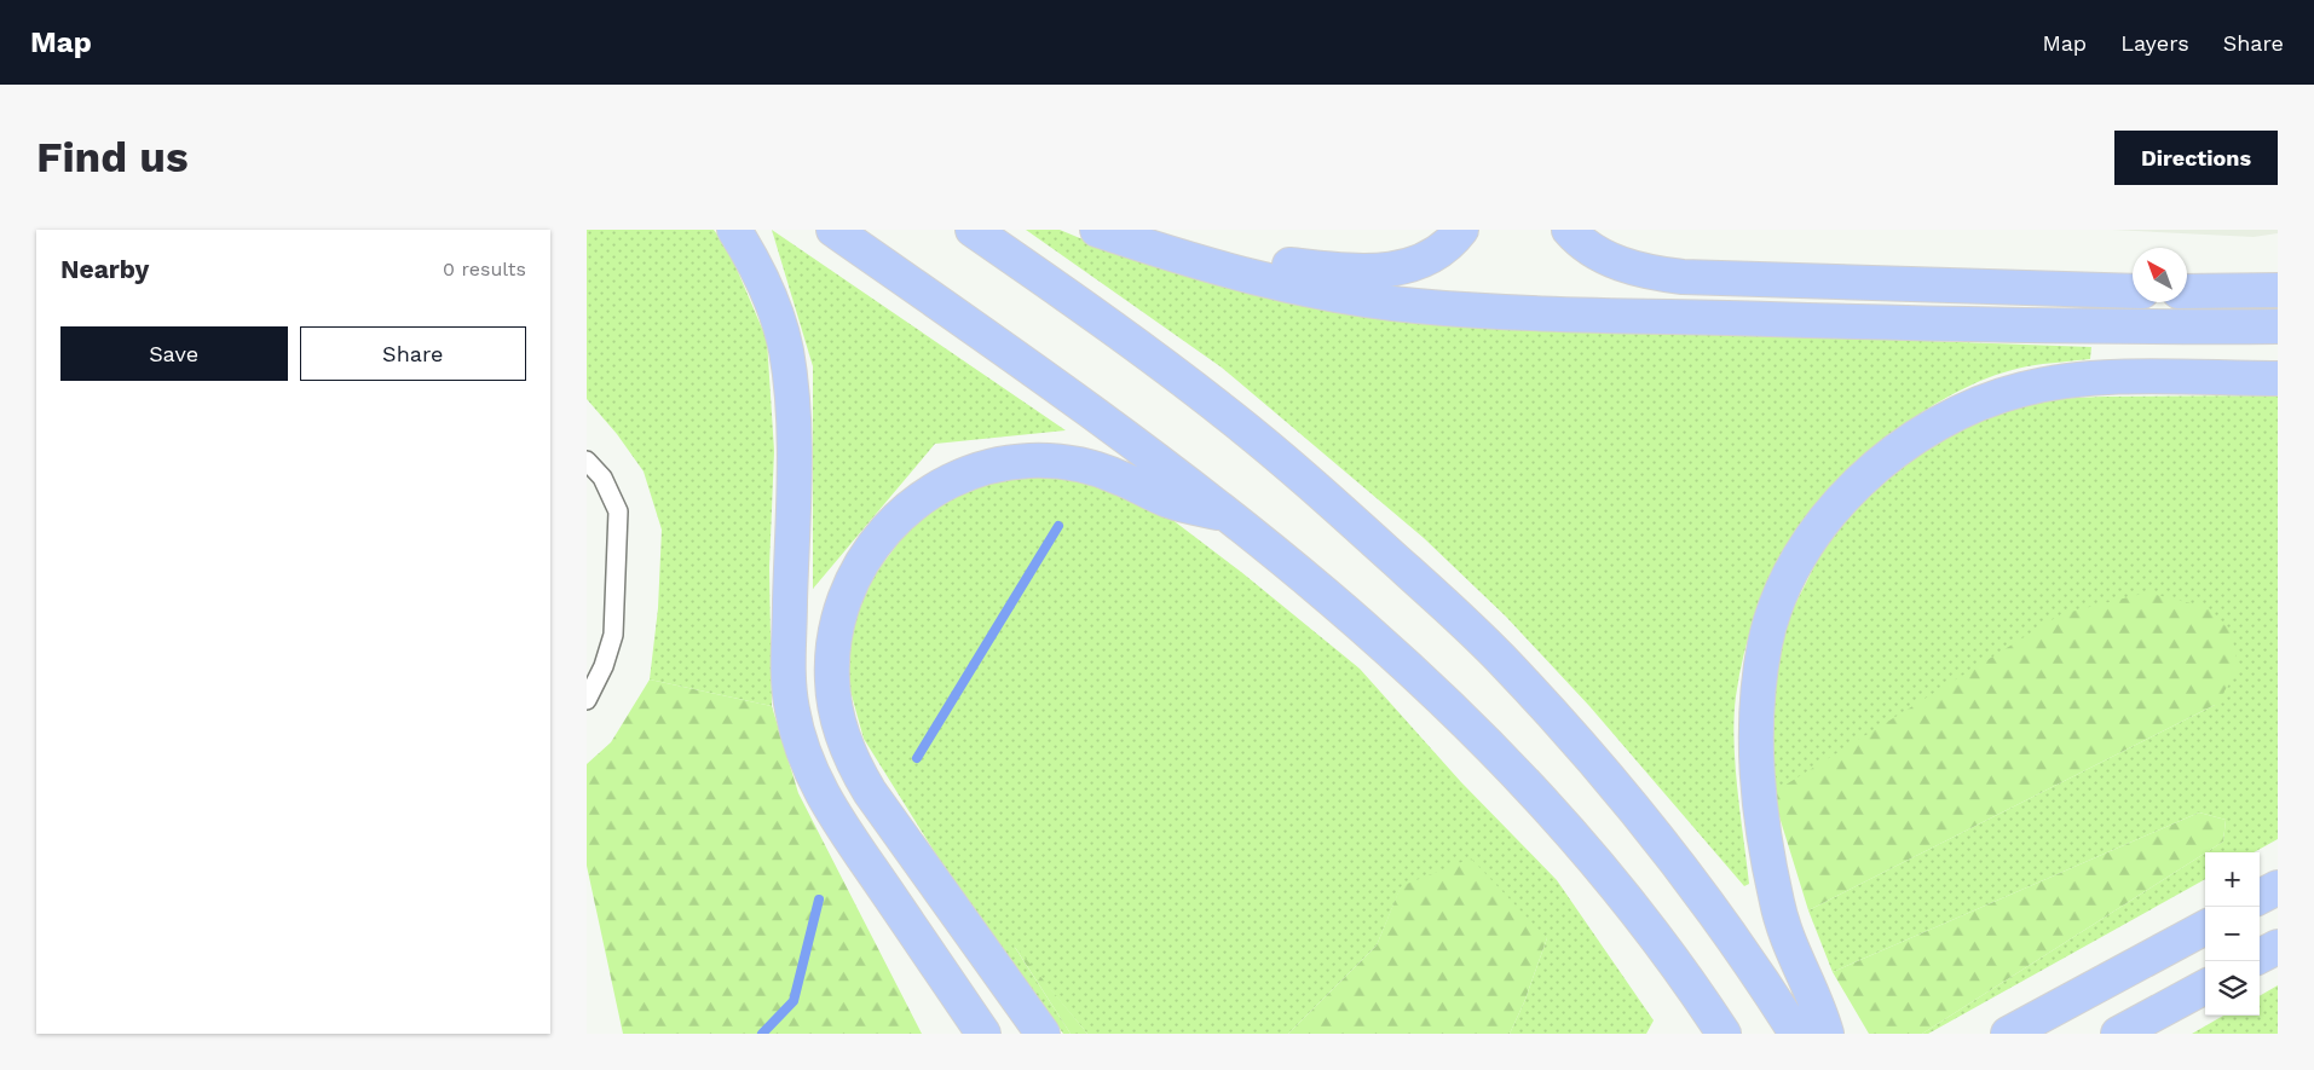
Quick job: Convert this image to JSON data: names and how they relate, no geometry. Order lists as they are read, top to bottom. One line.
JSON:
{"north":"top left","page":{"header":"Map","nav":["Map","Layers","Share"],"buttons":["Directions",["Save","Share"]],"title":"Find us","heading":["Nearby","0 results"],"map_buttons":["+","−"]}}
